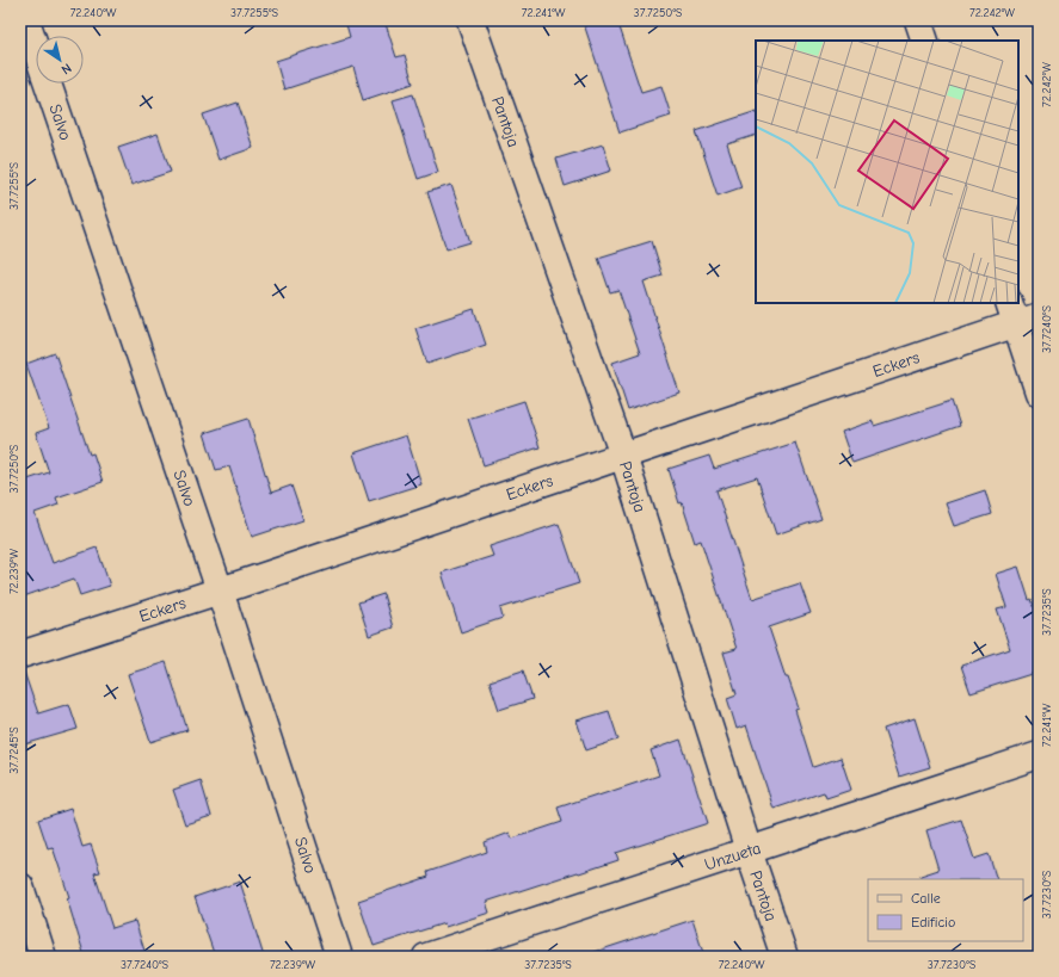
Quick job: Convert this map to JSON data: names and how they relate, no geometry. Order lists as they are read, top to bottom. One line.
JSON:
{"streets":{"street":["Salvo","Pantoja","Eckers","Unzueta"]},"crossings":[["Salvo","Eckers"],["Pantoja","Eckers"],["Pantoja","Unzueta"]],"legend":["Calle","Edificio"],"north":"bottom right","coordinates":["72.240°W","37.7255°S","72.241°W","37.7250°S","72.242°W","37.7240°S","72.239°W","37.7235°S","37.7245°S","37.7230°S"]}
